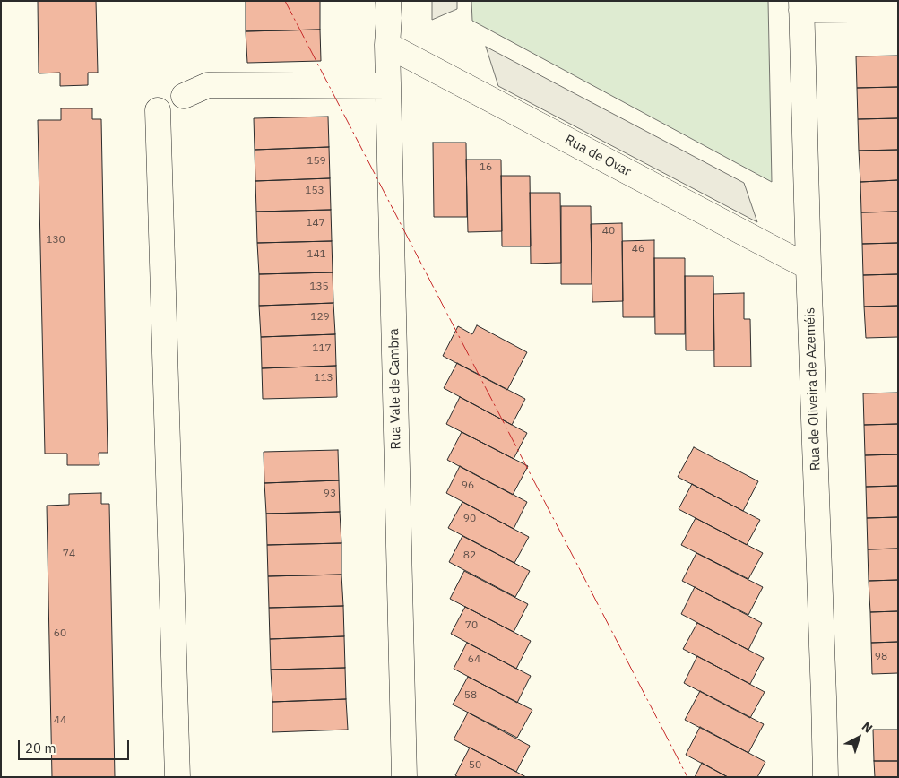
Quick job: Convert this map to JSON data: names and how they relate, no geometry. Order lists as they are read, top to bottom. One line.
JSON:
{"streets":{"street":["Rua de Ovar","Rua Vale de Cambra","Rua de Oliveira de Azeméis"]},"crossings":[["Rua de Ovar","Rua Vale de Cambra"],["Rua de Ovar","Rua de Oliveira de Azeméis"]],"house_numbers":["159","16","153","147","40","130","46","141","135","129","117","113","96","93","90","74","82","70","60","98","64","58","44","50"],"scale_bar":"20 m","north":"top right"}
